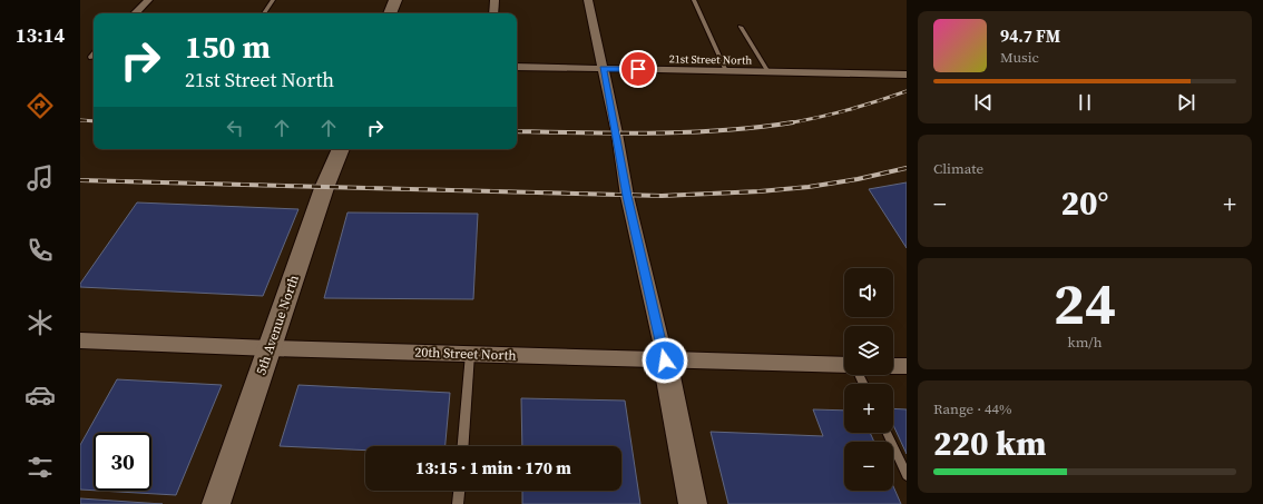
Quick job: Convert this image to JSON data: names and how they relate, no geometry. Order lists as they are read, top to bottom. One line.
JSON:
{"streets":{"street":["21st Street North","5th Avenue North","20th Street North"]},"crossings":[["5th Avenue North","20th Street North"]],"page":{"tabs":"13:14","turn":["150 m","21st Street North"],"song":["94.7 FM","Music"],"tile":["Climate",["24","km/h"],["Range · 44%","220 km"]],"heat":["−","20°","+"],"map_buttons":["+","−"],"limit":"30","trip":"13:15 · 1 min · 170 m"}}
